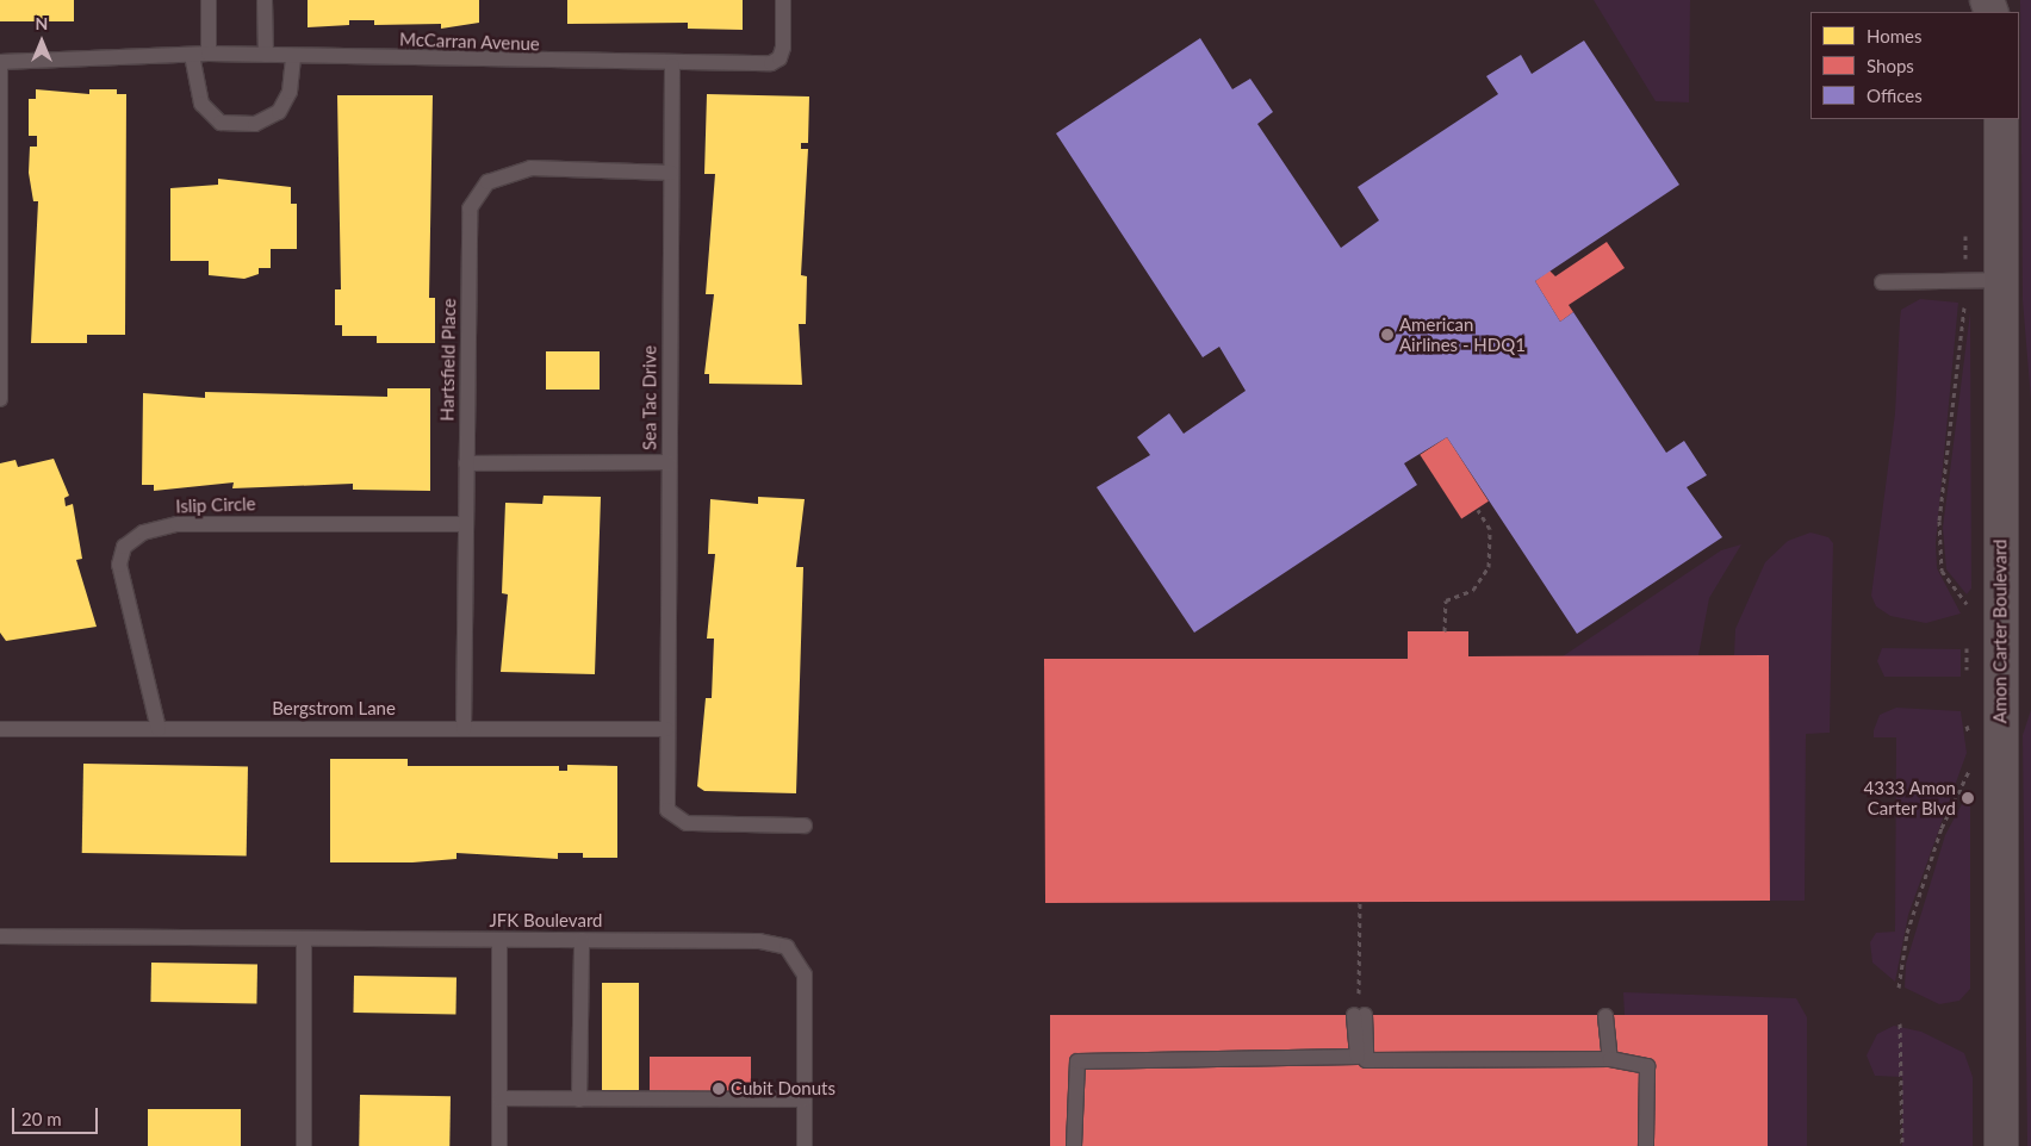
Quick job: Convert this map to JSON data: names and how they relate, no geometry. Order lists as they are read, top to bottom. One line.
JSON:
{"streets":{"street":["Amon Carter Boulevard"],"lane":["McCarran Avenue","Hartsfield Place","Sea Tac Drive","Islip Circle","Bergstrom Lane","JFK Boulevard"]},"crossings":[["McCarran Avenue","Sea Tac Drive"],["Hartsfield Place","Sea Tac Drive"],["Hartsfield Place","Islip Circle"],["Hartsfield Place","Bergstrom Lane"],["Sea Tac Drive","Bergstrom Lane"],["Islip Circle","Bergstrom Lane"]],"places":["American Airlines - HDQ1","4333 Amon Carter Blvd","Cubit Donuts"],"legend":["Homes","Shops","Offices"],"scale_bar":"20 m","north":"top"}
